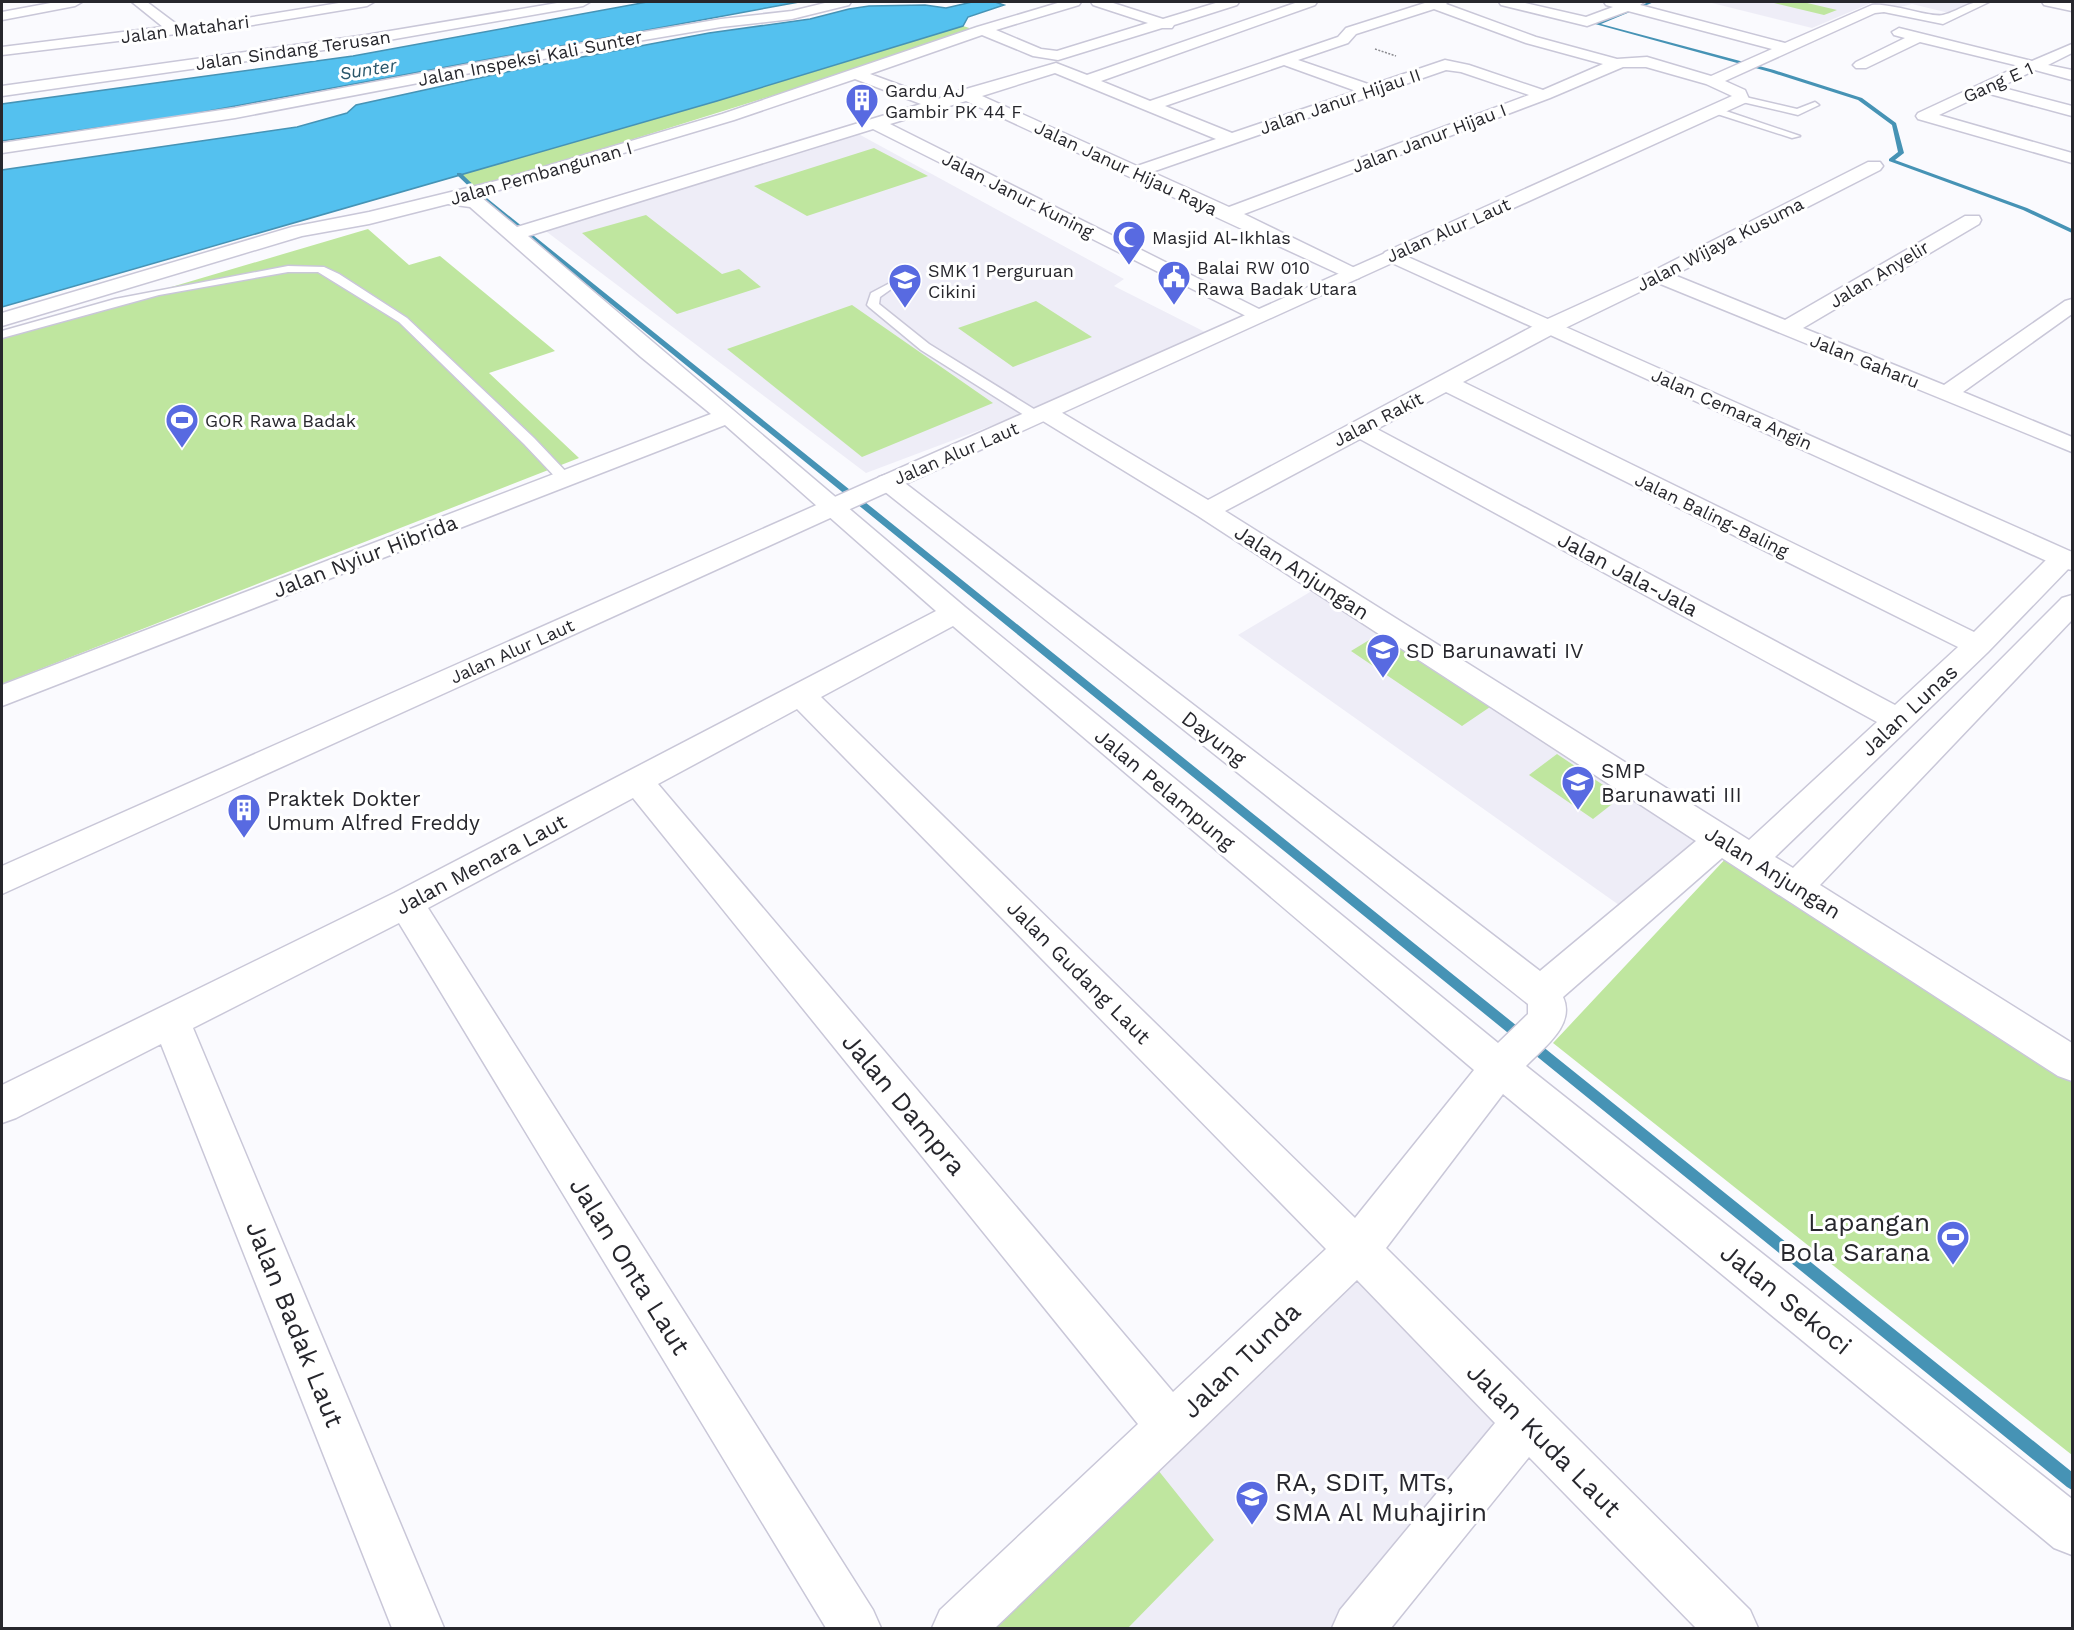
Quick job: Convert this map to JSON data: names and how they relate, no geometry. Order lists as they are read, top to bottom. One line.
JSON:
{"streets":{"street":["Jalan Matahari","Jalan Sindang Terusan","Jalan Inspeksi Kali Sunter","Gang E 1","Jalan Janur Hijau II","Jalan Janur Hijau I","Jalan Janur Hijau Raya","Jalan Pembangunan I","Jalan Janur Kuning","Jalan Alur Laut","Jalan Wijaya Kusuma","Jalan Anyelir","Jalan Gaharu","Jalan Cemara Angin","Jalan Rakit","Jalan Baling-Baling","Jalan Nyiur Hibrida","Jalan Anjungan","Jalan Jala-Jala","Jalan Lunas","Dayung","Jalan Pelampung","Jalan Menara Laut","Jalan Gudang Laut","Jalan Dampra","Jalan Onta Laut","Jalan Sekoci","Jalan Badak Laut","Jalan Tunda","Jalan Kuda Laut"]},"crossings":[["Jalan Matahari","Jalan Sindang Terusan"],["Jalan Janur Hijau II","Jalan Janur Hijau I"],["Jalan Janur Hijau II","Jalan Janur Hijau Raya"],["Jalan Janur Hijau I","Jalan Janur Hijau Raya"],["Jalan Janur Hijau Raya","Jalan Alur Laut"],["Jalan Pembangunan I","Jalan Pelampung"],["Jalan Janur Kuning","Jalan Alur Laut"],["Jalan Alur Laut","Jalan Cemara Angin"],["Jalan Alur Laut","Jalan Anjungan"],["Jalan Alur Laut","Dayung"],["Jalan Alur Laut","Jalan Pelampung"],["Jalan Wijaya Kusuma","Jalan Gaharu"],["Jalan Wijaya Kusuma","Jalan Cemara Angin"],["Jalan Wijaya Kusuma","Jalan Rakit"],["Jalan Anyelir","Jalan Gaharu"],["Jalan Cemara Angin","Jalan Rakit"],["Jalan Cemara Angin","Jalan Lunas"],["Jalan Rakit","Jalan Baling-Baling"],["Jalan Rakit","Jalan Anjungan"],["Jalan Rakit","Jalan Jala-Jala"],["Jalan Baling-Baling","Jalan Lunas"],["Jalan Nyiur Hibrida","Jalan Pelampung"],["Jalan Anjungan","Jalan Lunas"],["Jalan Jala-Jala","Jalan Lunas"],["Dayung","Jalan Pelampung"],["Dayung","Jalan Sekoci"],["Dayung","Jalan Tunda"],["Jalan Pelampung","Jalan Menara Laut"],["Jalan Pelampung","Jalan Sekoci"],["Jalan Pelampung","Jalan Tunda"],["Jalan Menara Laut","Jalan Gudang Laut"],["Jalan Menara Laut","Jalan Dampra"],["Jalan Menara Laut","Jalan Onta Laut"],["Jalan Menara Laut","Jalan Badak Laut"],["Jalan Gudang Laut","Jalan Tunda"],["Jalan Gudang Laut","Jalan Kuda Laut"],["Jalan Dampra","Jalan Tunda"],["Jalan Sekoci","Jalan Tunda"],["Jalan Tunda","Jalan Kuda Laut"]],"water":["Sunter"],"places":{"building":["Gardu AJ Gambir PK 44 F","Praktek Dokter Umum Alfred Freddy"],"mosque":["Masjid Al-Ikhlas"],"public building":["Balai RW 010 Rawa Badak Utara"],"school or university":["SMK 1 Perguruan Cikini","SD Barunawati IV","SMP Barunawati III","RA, SDIT, MTs, SMA Al Muhajirin"],"sports":["GOR Rawa Badak","Lapangan Bola Sarana"]}}
